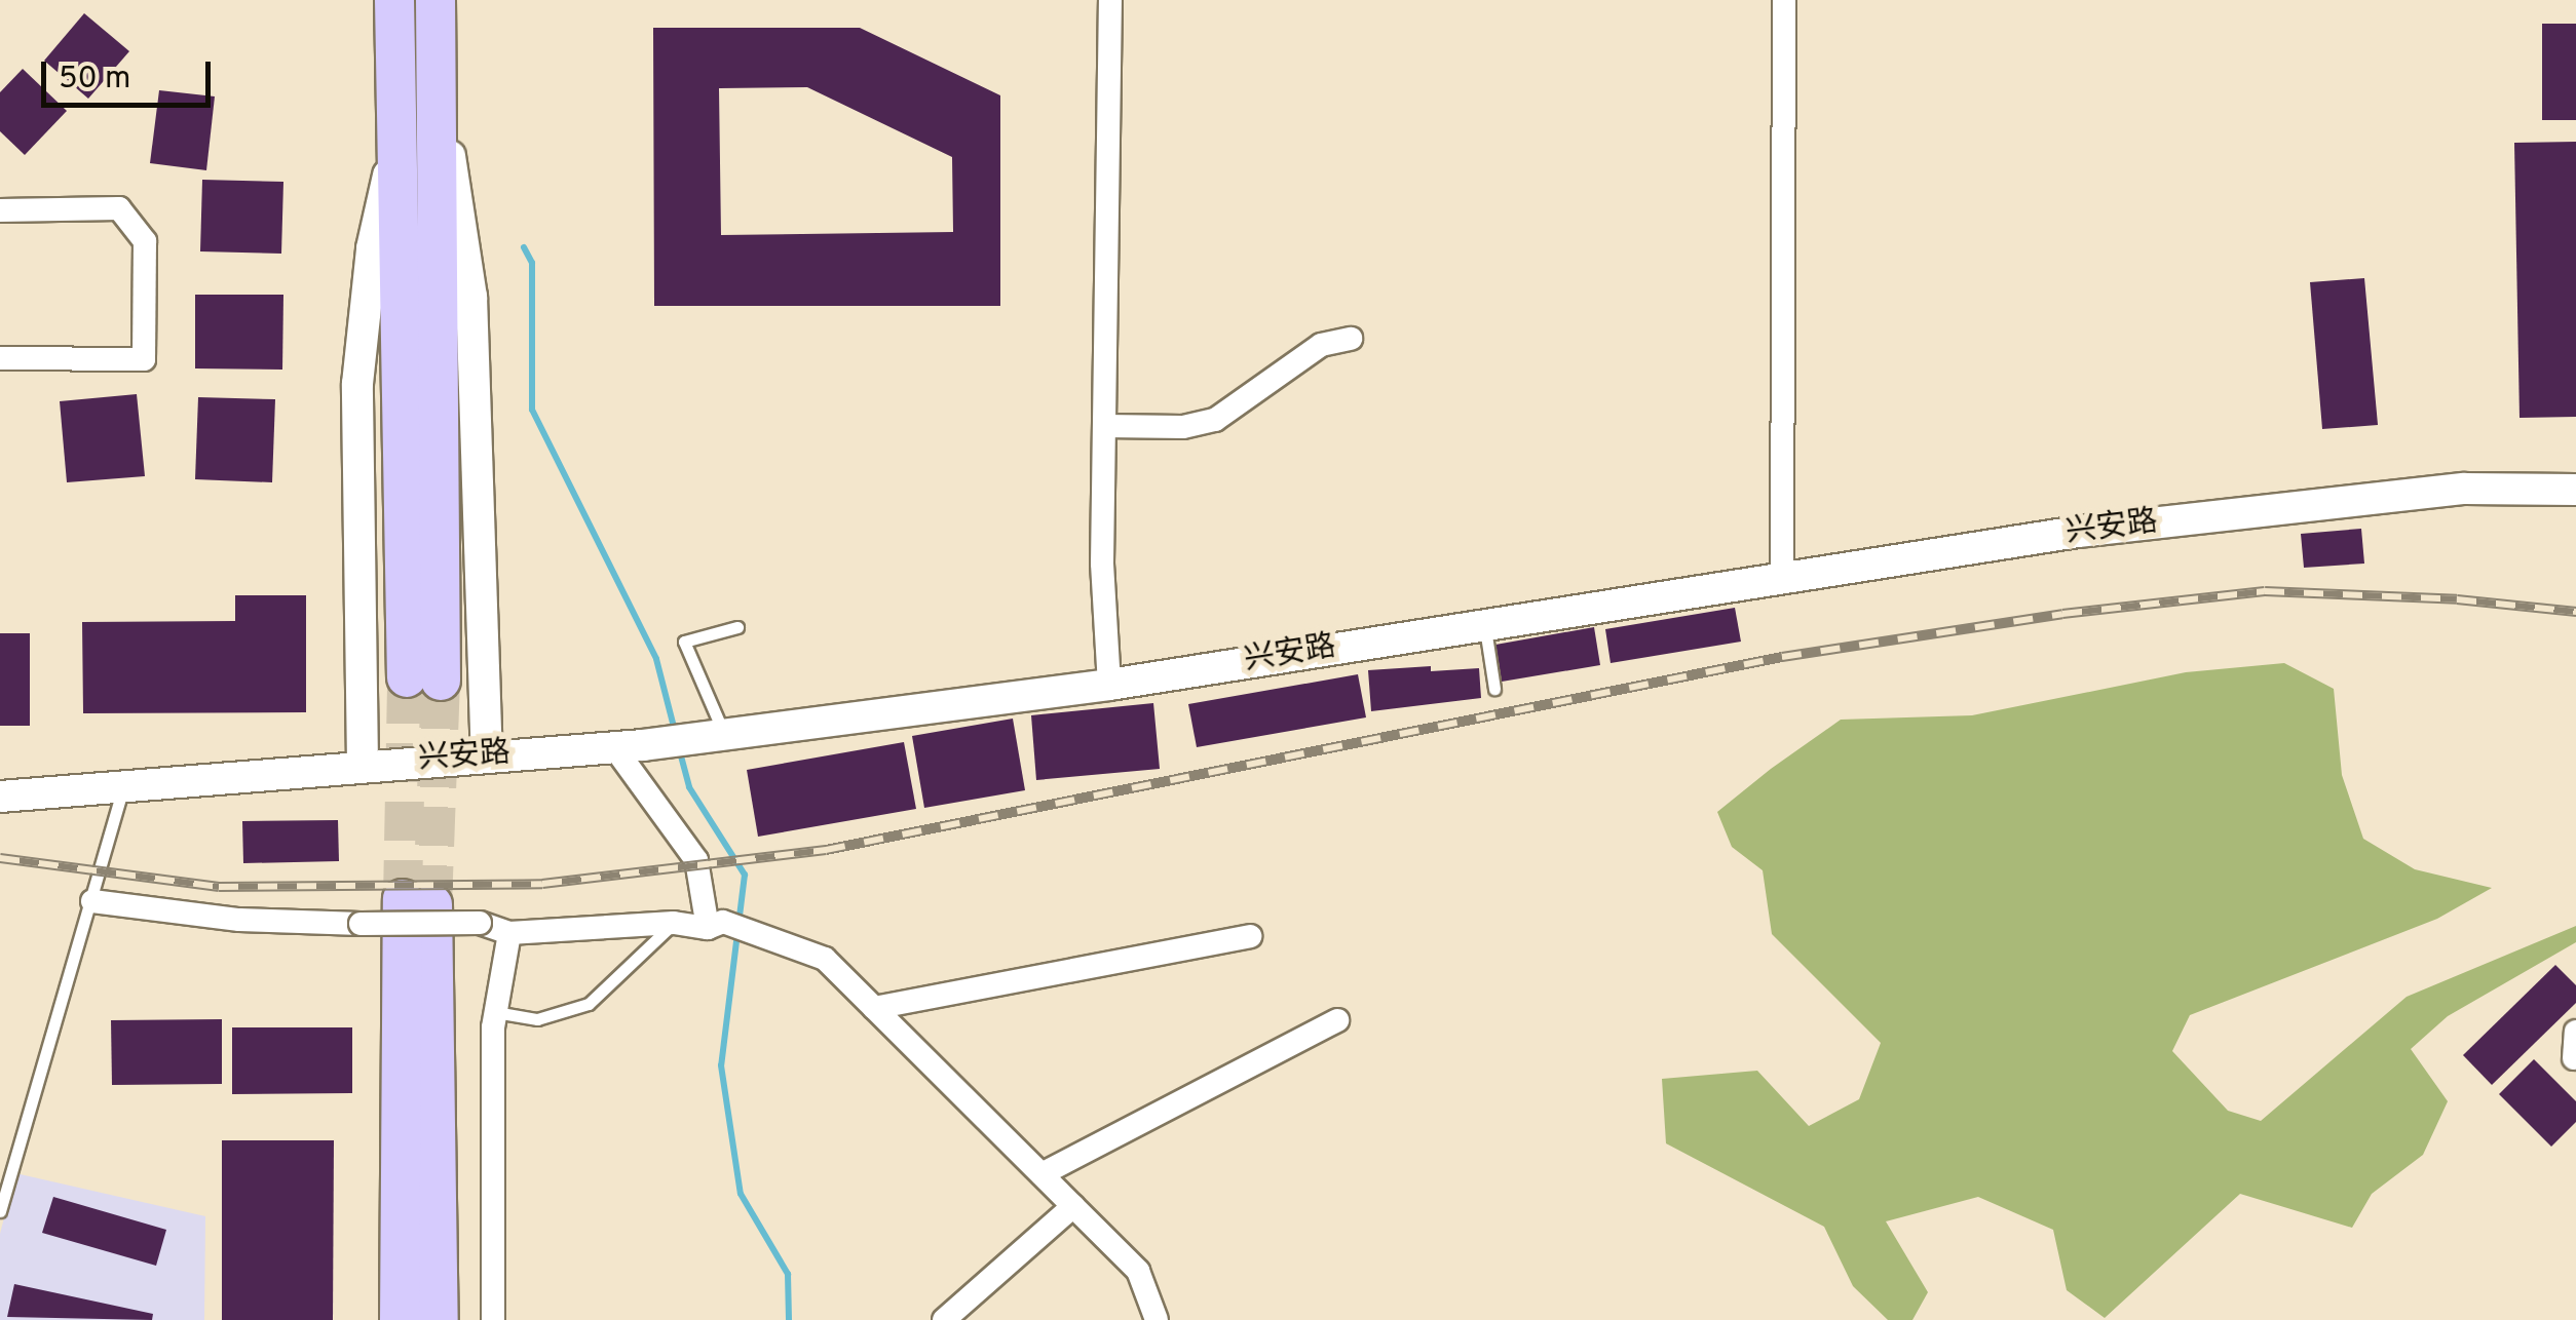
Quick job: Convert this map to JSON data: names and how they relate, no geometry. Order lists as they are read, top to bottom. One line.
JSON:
{"streets":{"street":["兴安路"]},"scale_bar":"50 m"}
